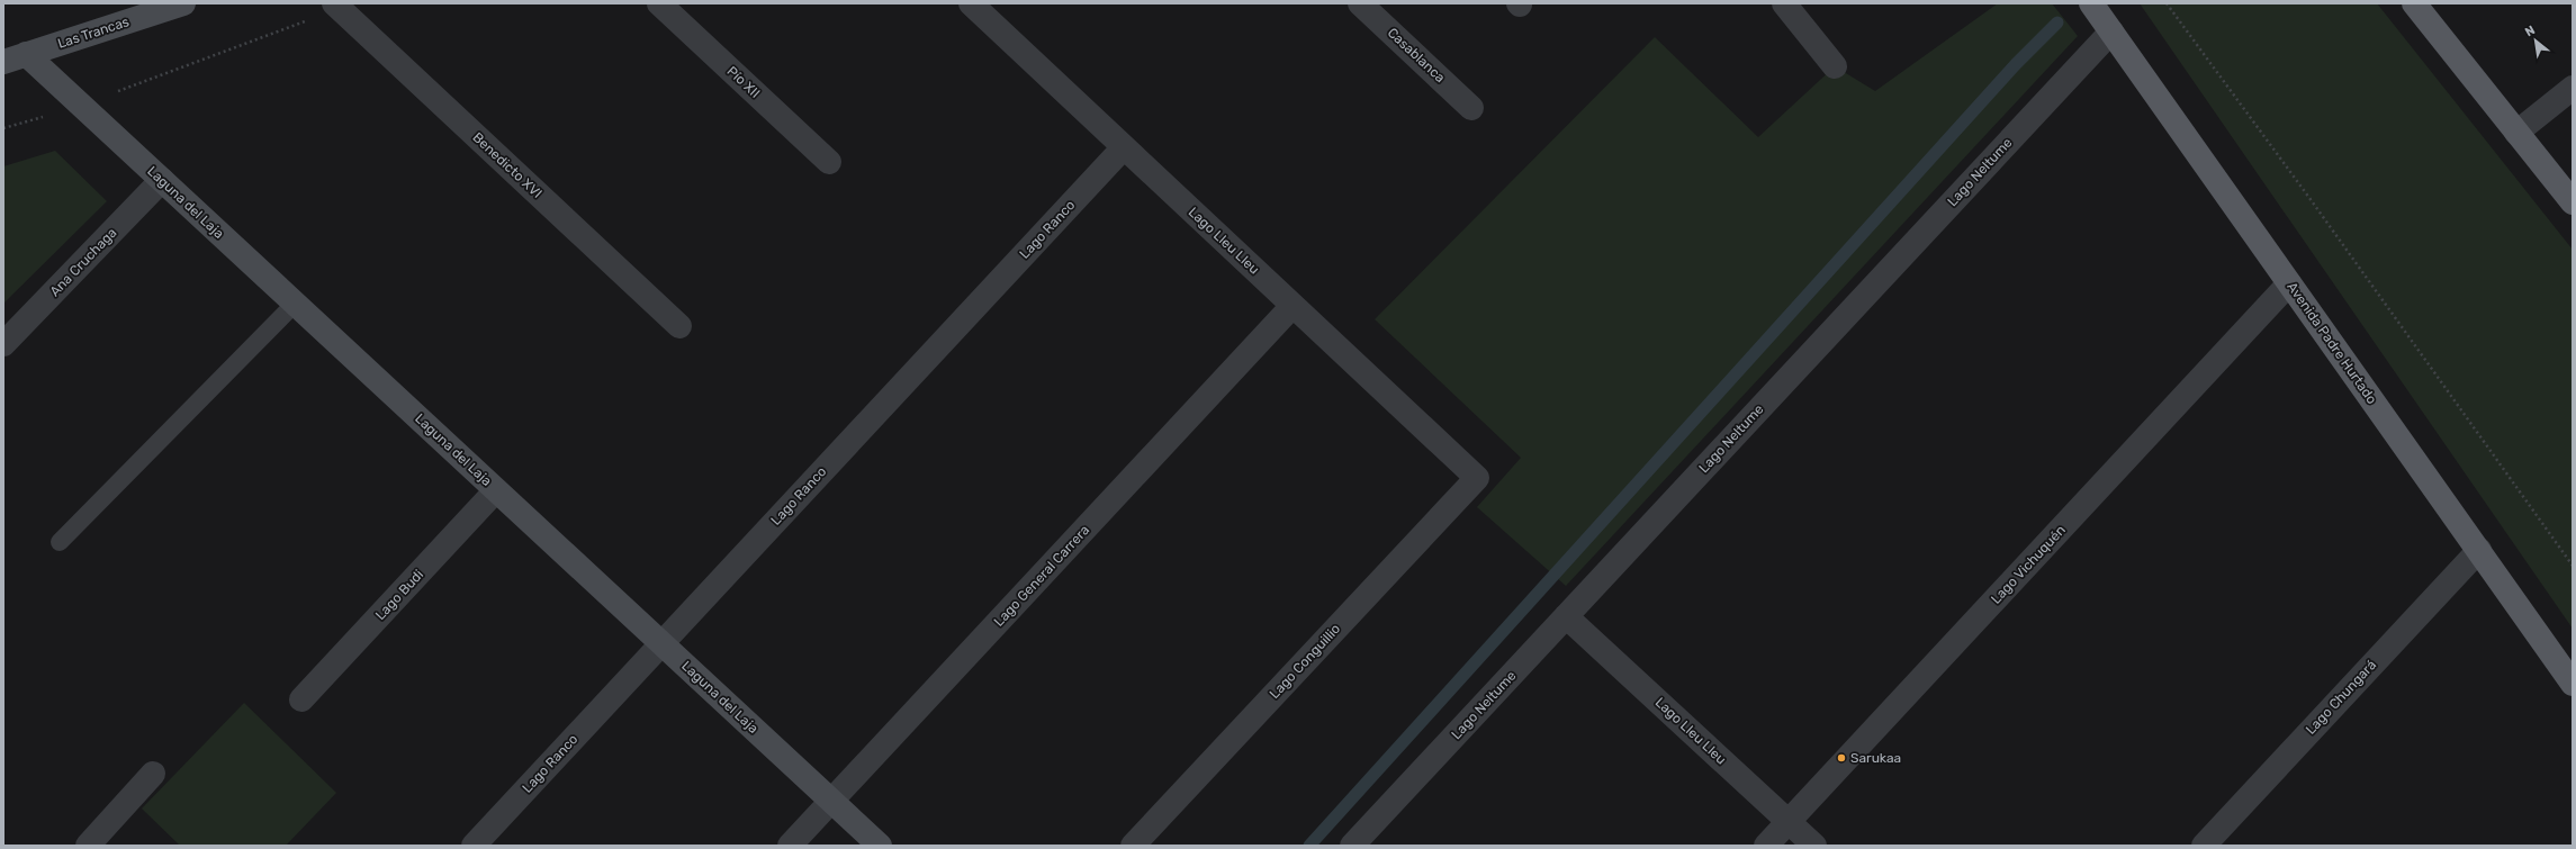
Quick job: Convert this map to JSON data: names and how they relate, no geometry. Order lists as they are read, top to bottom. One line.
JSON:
{"streets":{"main road":["Avenida Padre Hurtado"],"street":["Las Trancas","Casablanca","Pío XII","Benedicto XVI","Lago Neltume","Laguna del Laja","Lago Ranco","Lago Lleu Lleu","Ana Cruchaga","Lago Vichuquén","Lago General Carrera","Lago Budi","Lago Conguillio","Lago Chungará"]},"crossings":[["Las Trancas","Laguna del Laja"],["Lago Neltume","Lago Lleu Lleu"],["Lago Neltume","Avenida Padre Hurtado"],["Laguna del Laja","Lago Ranco"],["Laguna del Laja","Ana Cruchaga"],["Laguna del Laja","Lago General Carrera"],["Laguna del Laja","Lago Budi"],["Lago Ranco","Lago Lleu Lleu"],["Lago Lleu Lleu","Lago Vichuquén"],["Lago Lleu Lleu","Lago General Carrera"],["Lago Lleu Lleu","Lago Conguillio"],["Avenida Padre Hurtado","Lago Vichuquén"],["Avenida Padre Hurtado","Lago Chungará"]],"places":["Sarukaa"],"north":"top left"}
